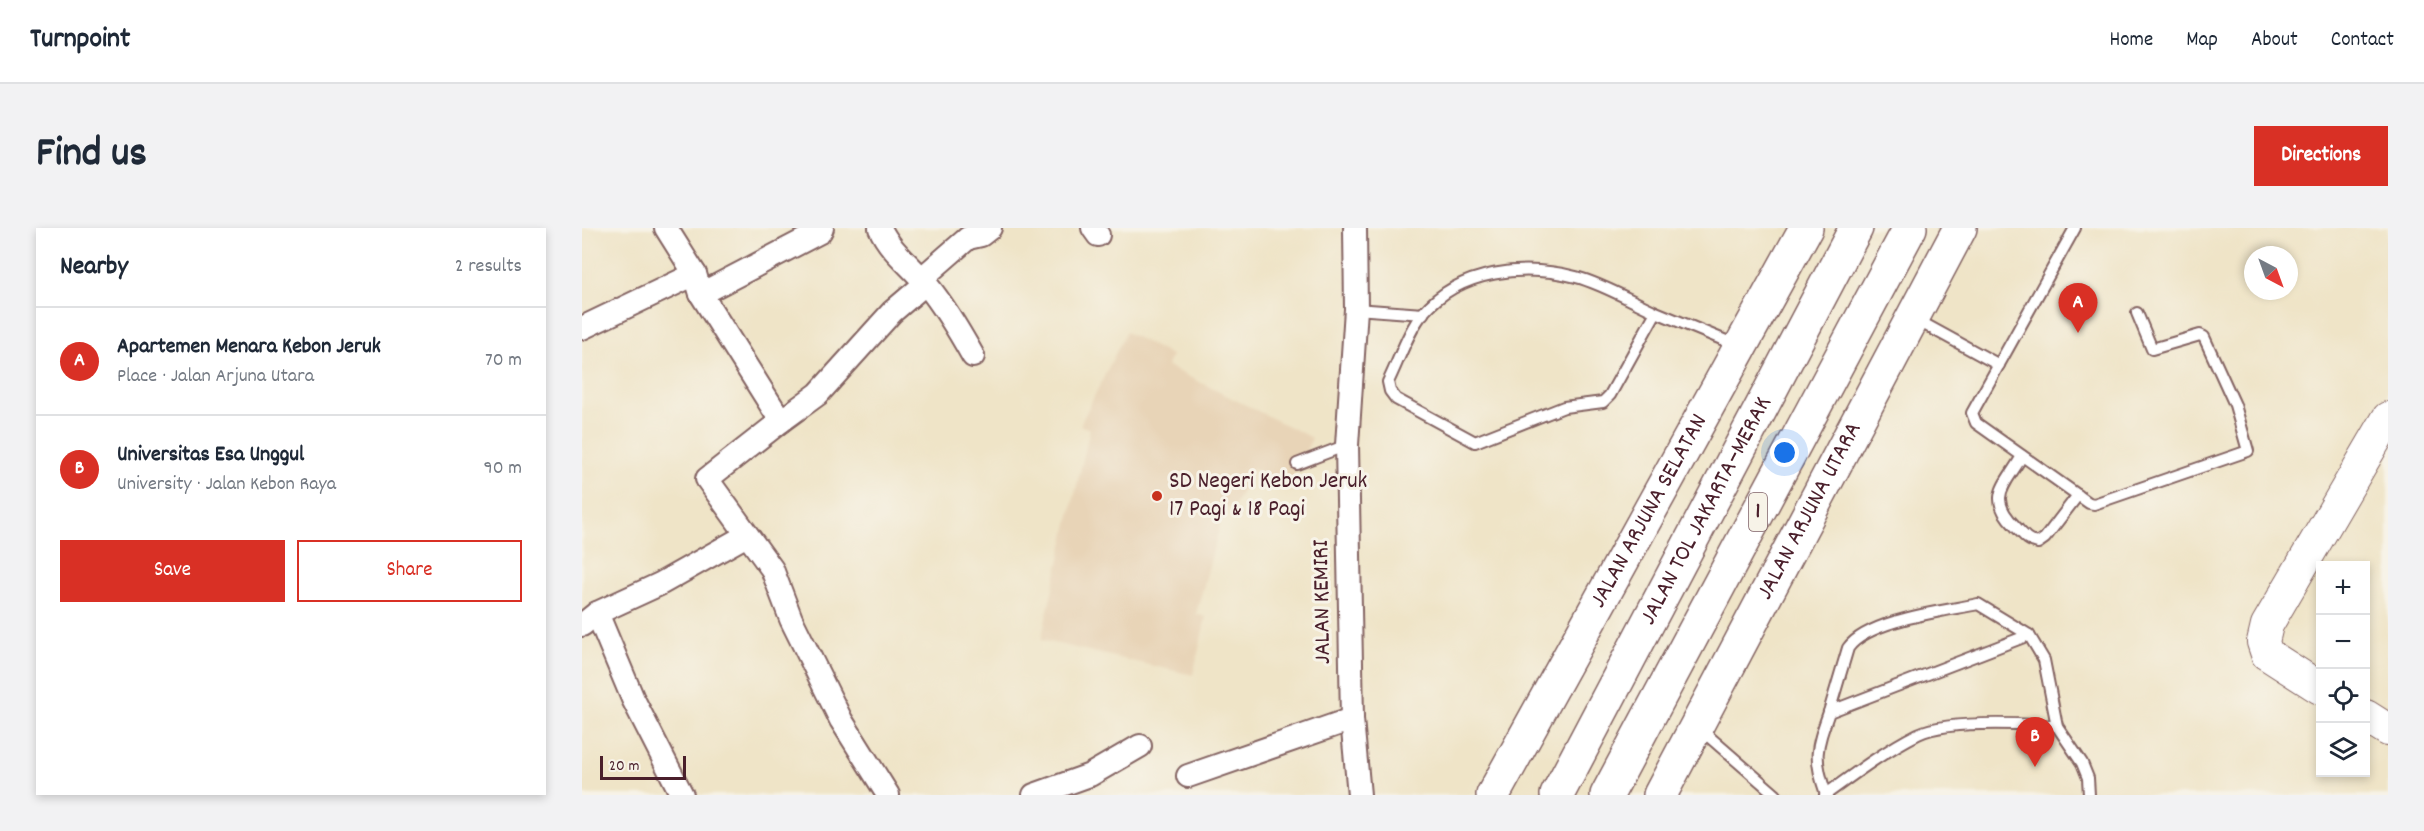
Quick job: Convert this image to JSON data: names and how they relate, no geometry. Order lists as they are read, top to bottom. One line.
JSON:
{"streets":{"main road":["JALAN ARJUNA UTARA","JALAN ARJUNA SELATAN","JALAN TOL JAKARTA–MERAK","1"],"street":["JALAN KEMIRI"]},"places":["SD Negeri Kebon Jeruk 17 Pagi & 18 Pagi"],"scale_bar":"20 m","north":"bottom right","page":{"header":"Turnpoint","nav":["Home","Map","About","Contact"],"title":"Find us","buttons":["Directions",["Save","Share"]],"heading":["Nearby","2 results"],"pins":["A","B"],"list":[{"mark":"A","name":"Apartemen Menara Kebon Jeruk","note":"Place · Jalan Arjuna Utara","value":"70 m"},{"mark":"B","name":"Universitas Esa Unggul","note":"University · Jalan Kebon Raya","value":"90 m"}],"map_buttons":["+","−"],"scale":"20 m"}}
